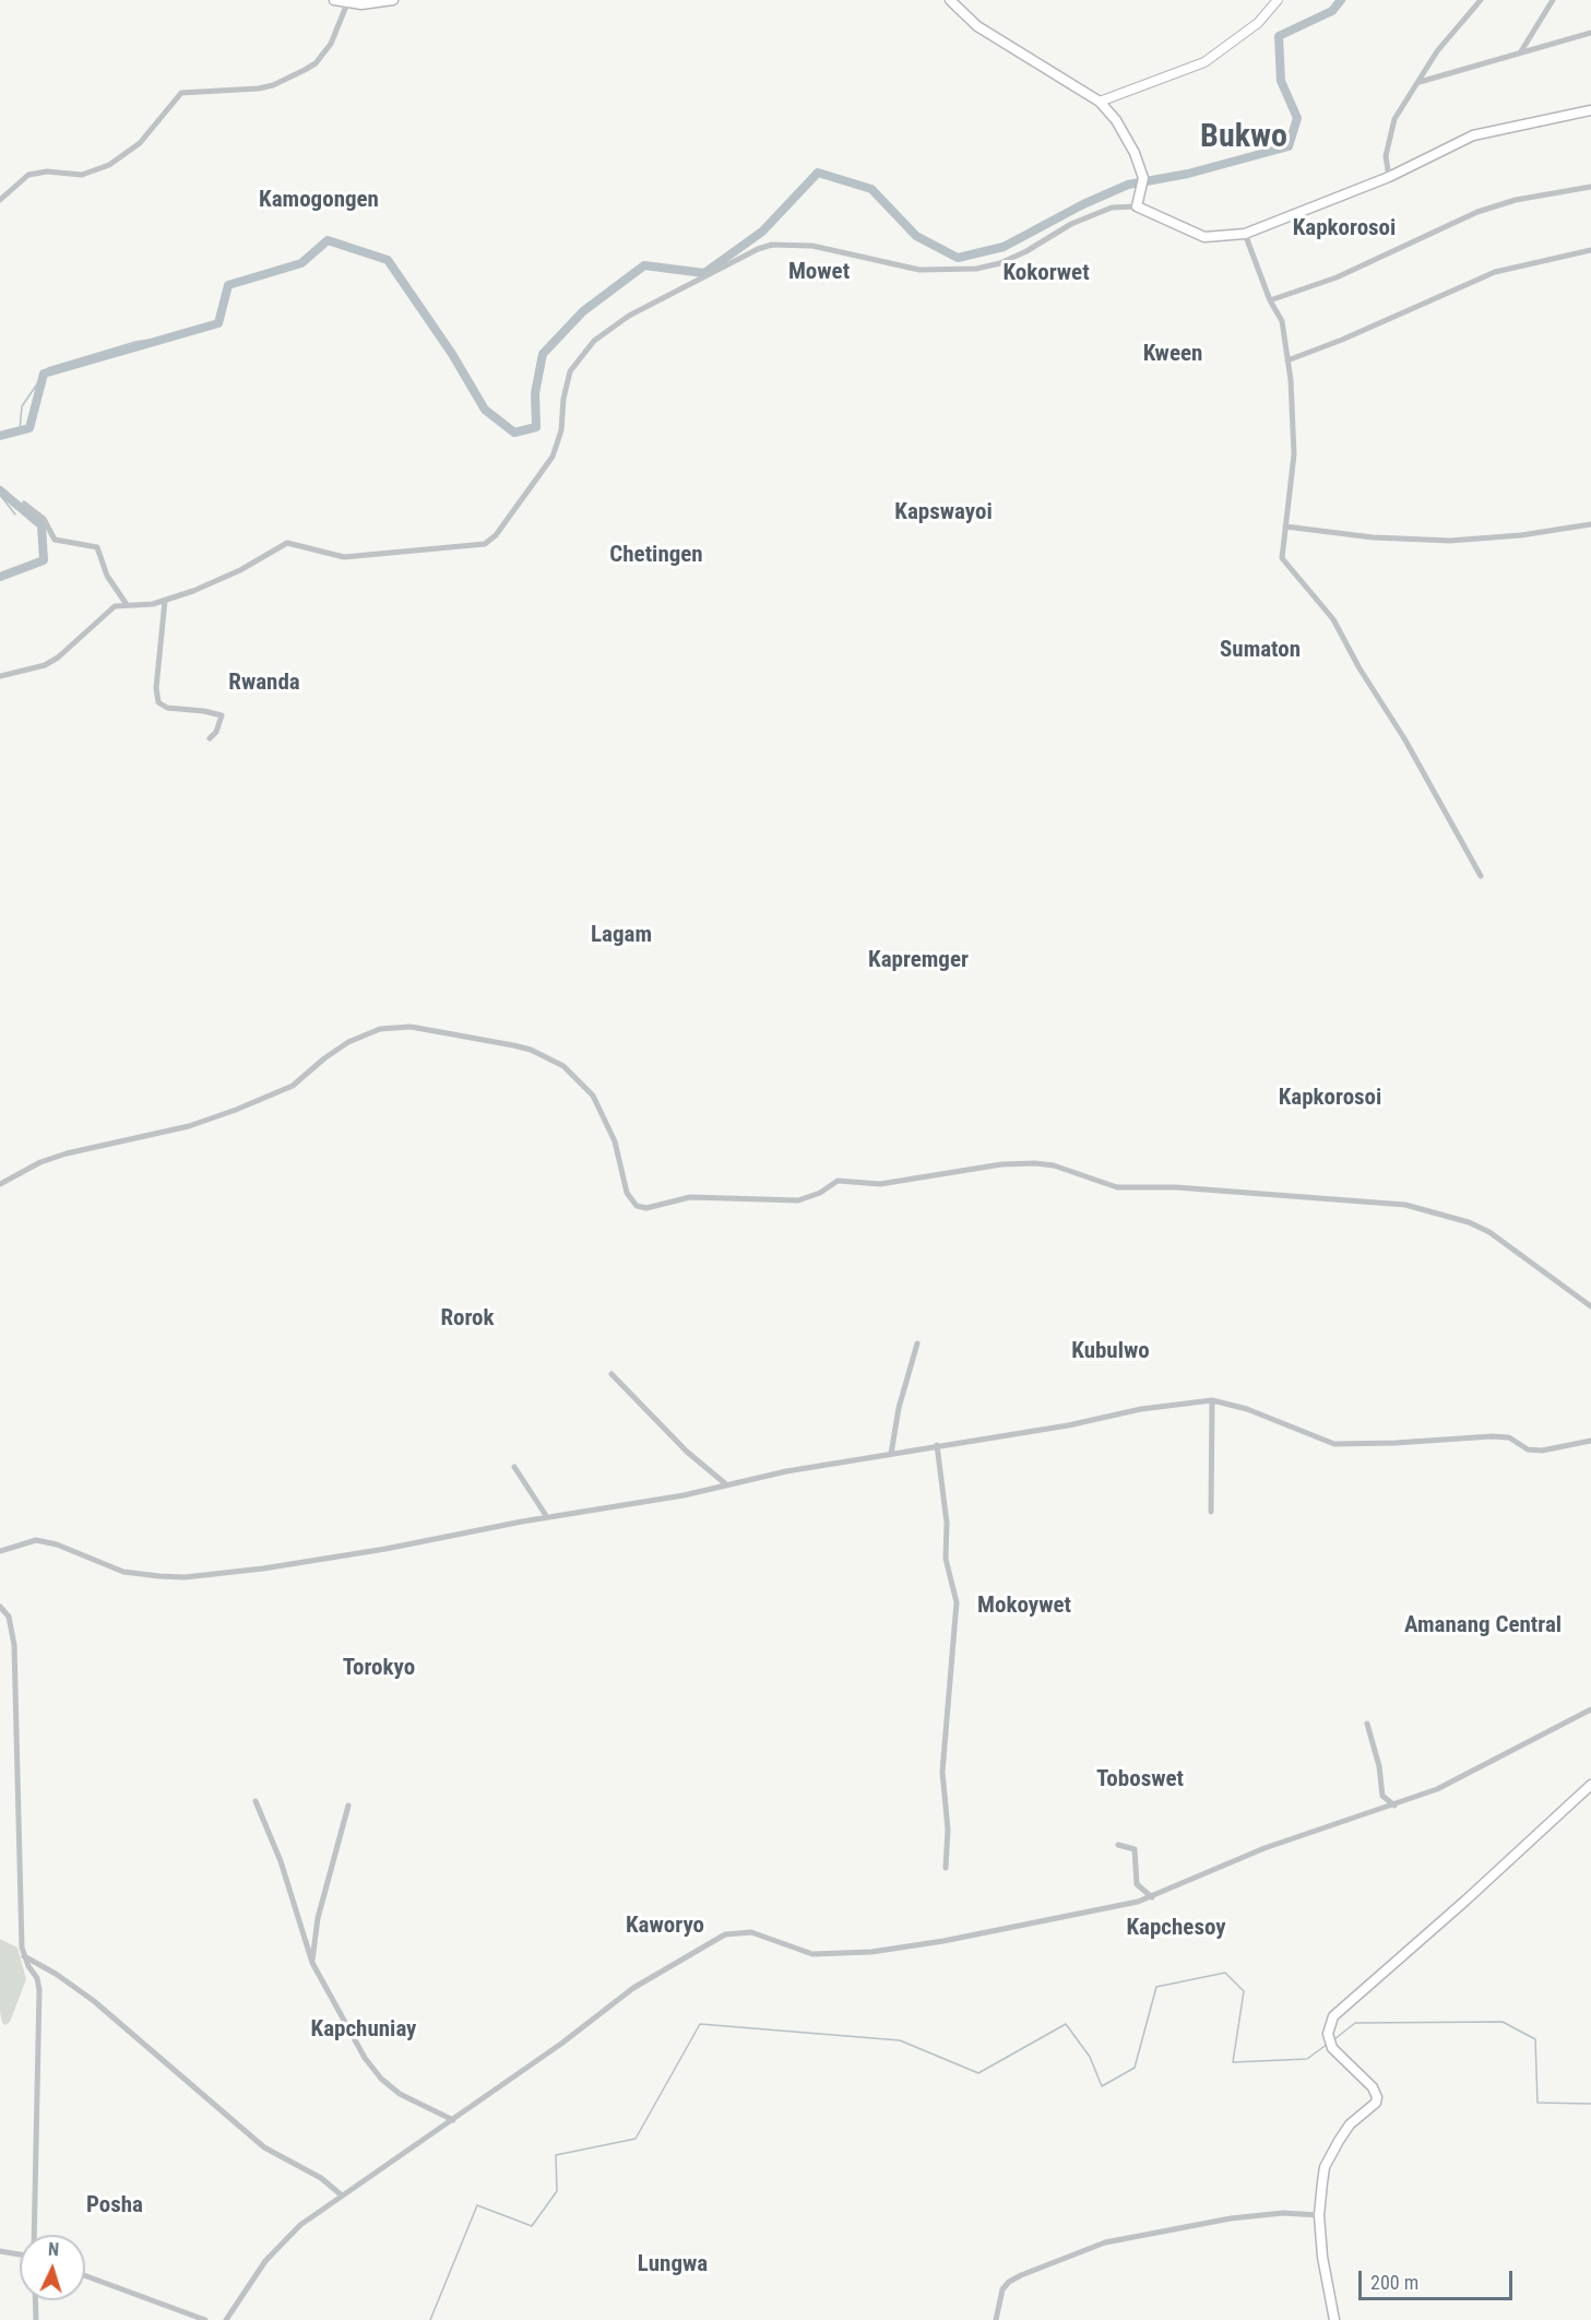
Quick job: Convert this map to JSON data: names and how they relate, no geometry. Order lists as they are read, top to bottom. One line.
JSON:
{"districts":["Bukwo","Kamogongen","Kapkorosoi","Mowet","Kokorwet","Kween","Kapswayoi","Chetingen","Sumaton","Rwanda","Lagam","Kapremger","Kapkorosoi","Rorok","Kubulwo","Mokoywet","Amanang Central","Torokyo","Toboswet","Kaworyo","Kapchesoy","Kapchuniay","Posha","Lungwa"],"scale_bar":"200 m","north":"top"}
